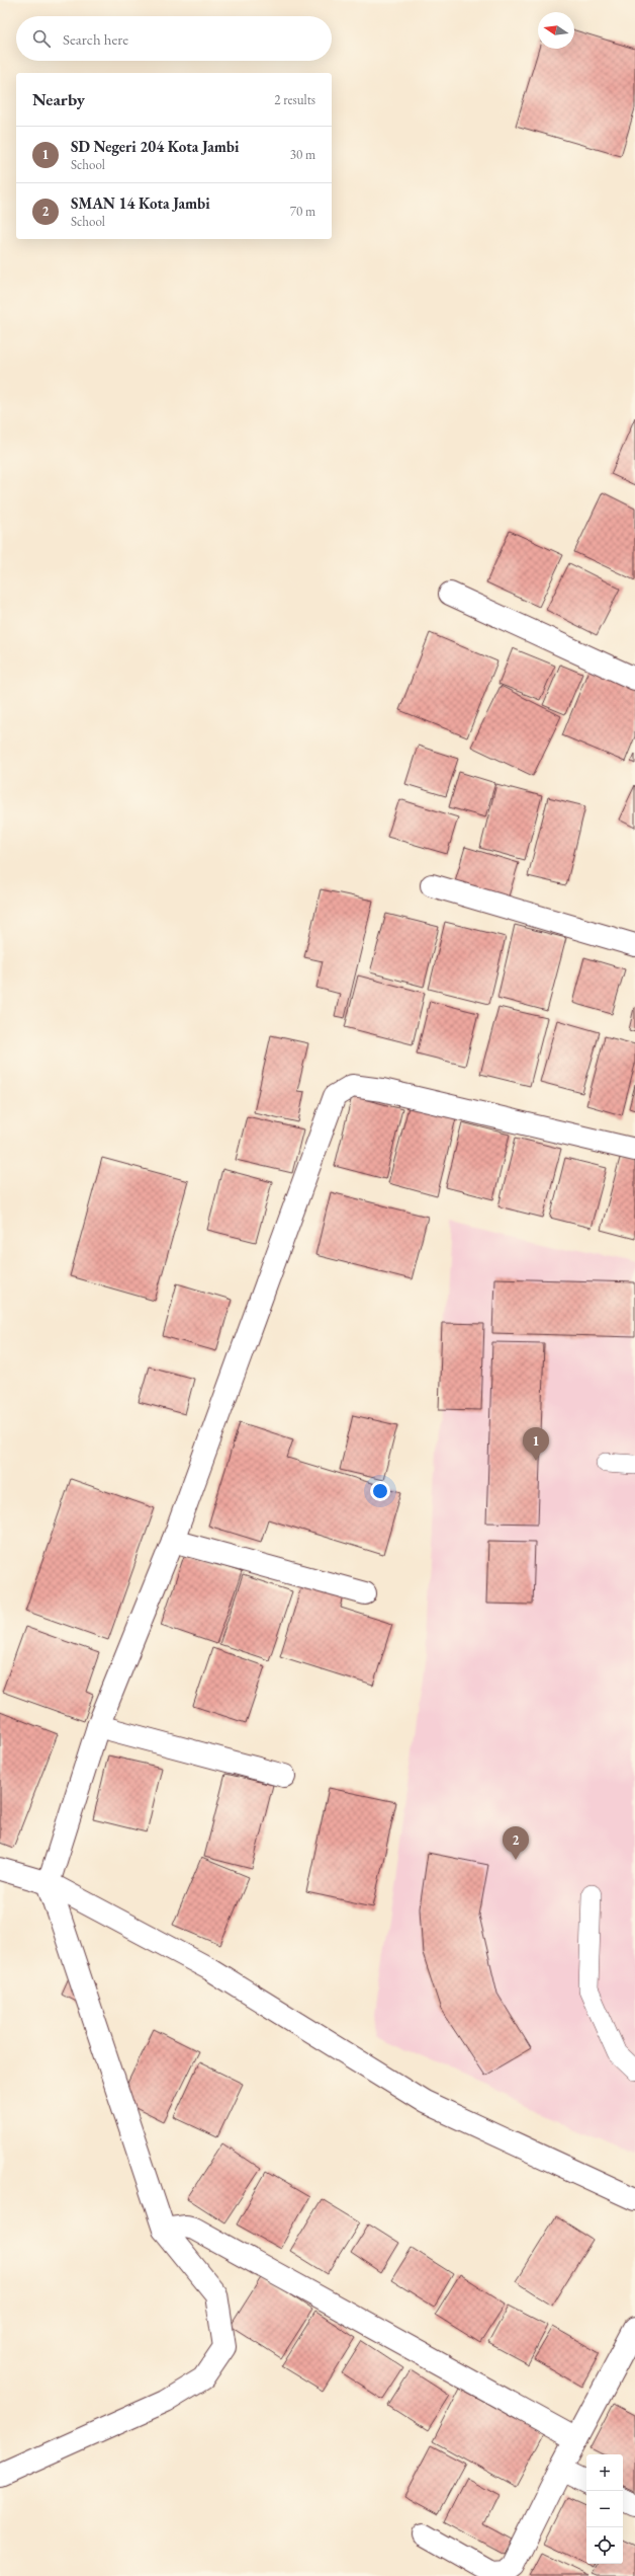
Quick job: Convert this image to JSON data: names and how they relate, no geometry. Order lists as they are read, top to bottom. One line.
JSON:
{"north":"left","page":{"search":"Search here","heading":["Nearby","2 results"],"list":[{"mark":"1","name":"SD Negeri 204 Kota Jambi","note":"School","value":"30 m"},{"mark":"2","name":"SMAN 14 Kota Jambi","note":"School","value":"70 m"}],"pins":["1","2"],"map_buttons":["+","−"]}}
